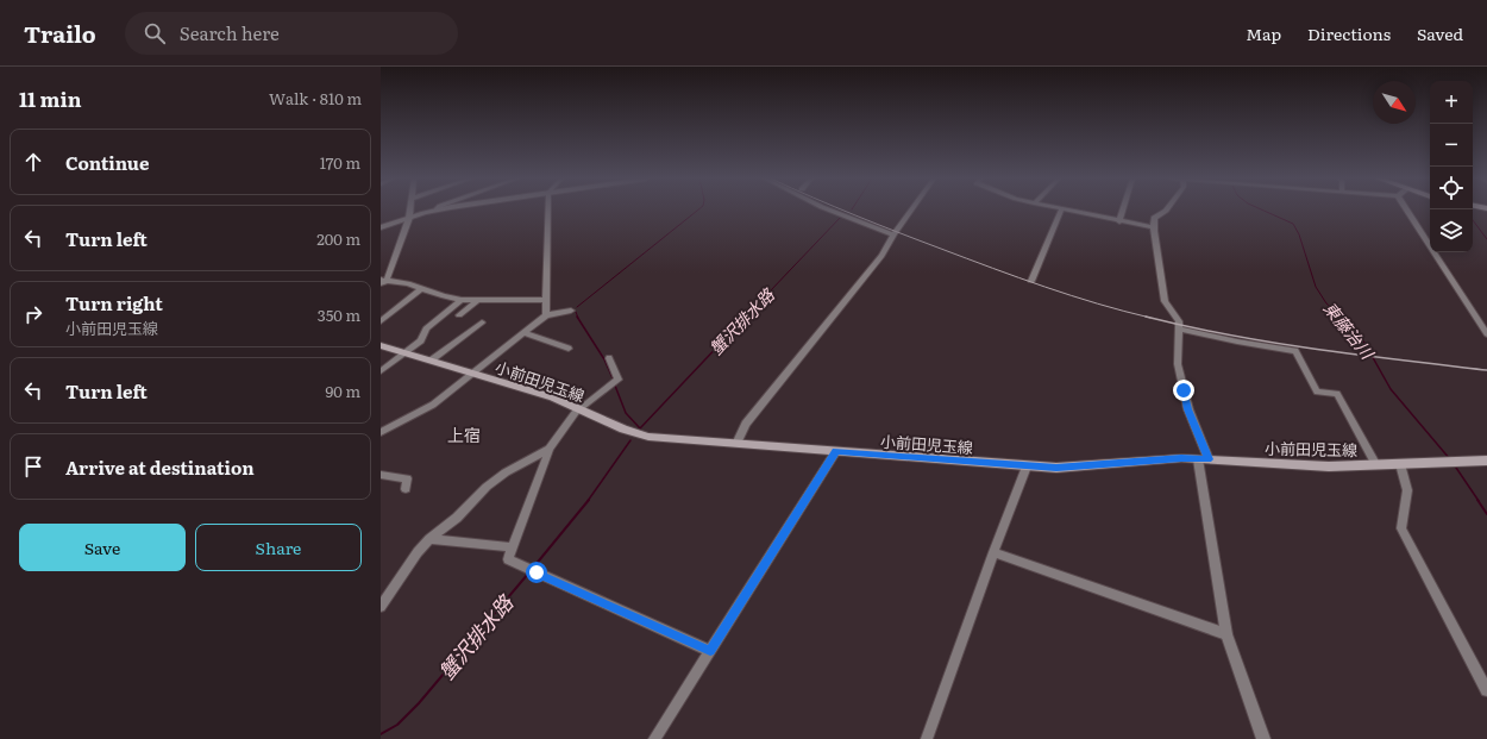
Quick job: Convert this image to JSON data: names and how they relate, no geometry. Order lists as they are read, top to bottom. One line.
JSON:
{"streets":{"main road":["小前田児玉線"]},"districts":["上宿"],"water":["蟹沢排水路","東藤治川"],"north":"bottom right","page":{"header":"Trailo","search":"Search here","nav":["Map","Directions","Saved"],"heading":["11 min","Walk · 810 m"],"map_buttons":["+","−"],"list":[["Continue","170 m"],["Turn left","200 m"],["Turn right","小前田児玉線","350 m"],["Turn left","90 m"],"Arrive at destination"],"buttons":["Save","Share"]}}
